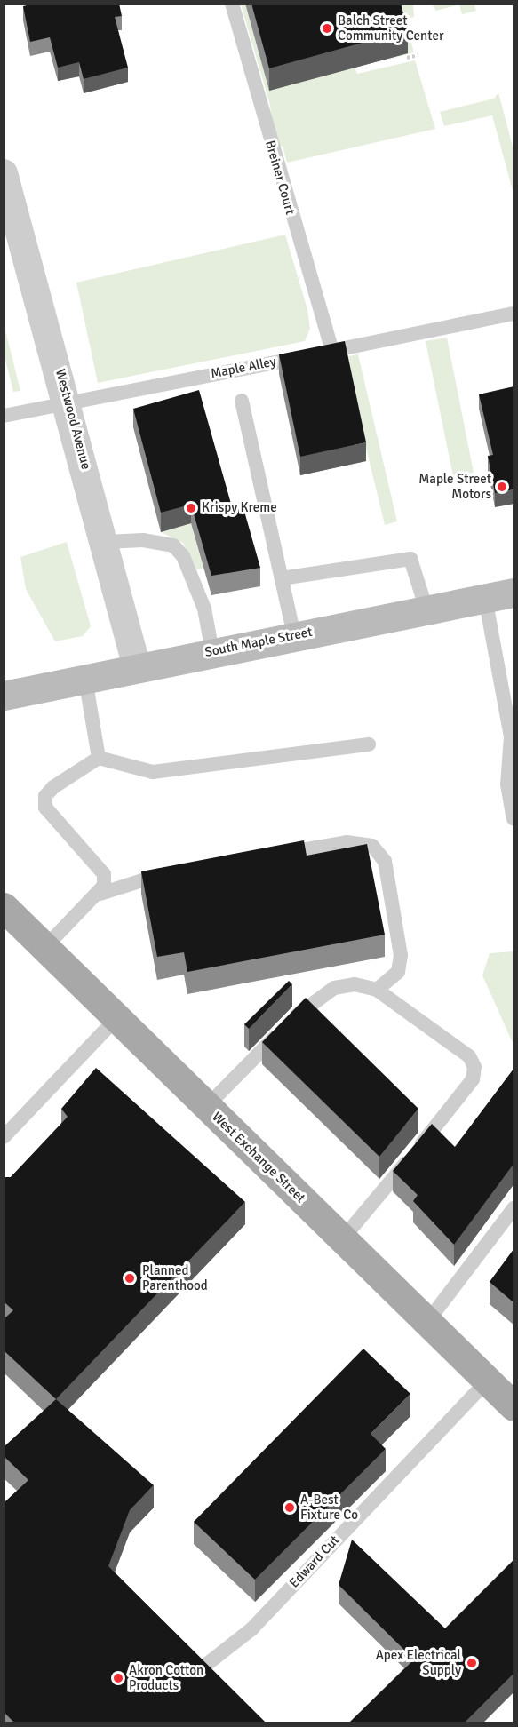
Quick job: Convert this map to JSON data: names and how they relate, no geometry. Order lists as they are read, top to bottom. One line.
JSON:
{"streets":{"main road":["South Maple Street","West Exchange Street"],"street":["Westwood Avenue"],"lane":["Breiner Court","Maple Alley","Edward Cut"]},"crossings":[["Breiner Court","Maple Alley"],["Maple Alley","Westwood Avenue"],["Westwood Avenue","South Maple Street"],["West Exchange Street","Edward Cut"]],"places":["Balch Street Community Center","Maple Street Motors","Krispy Kreme","Planned Parenthood","A-Best Fixture Co","Apex Electrical Supply","Akron Cotton Products"]}
